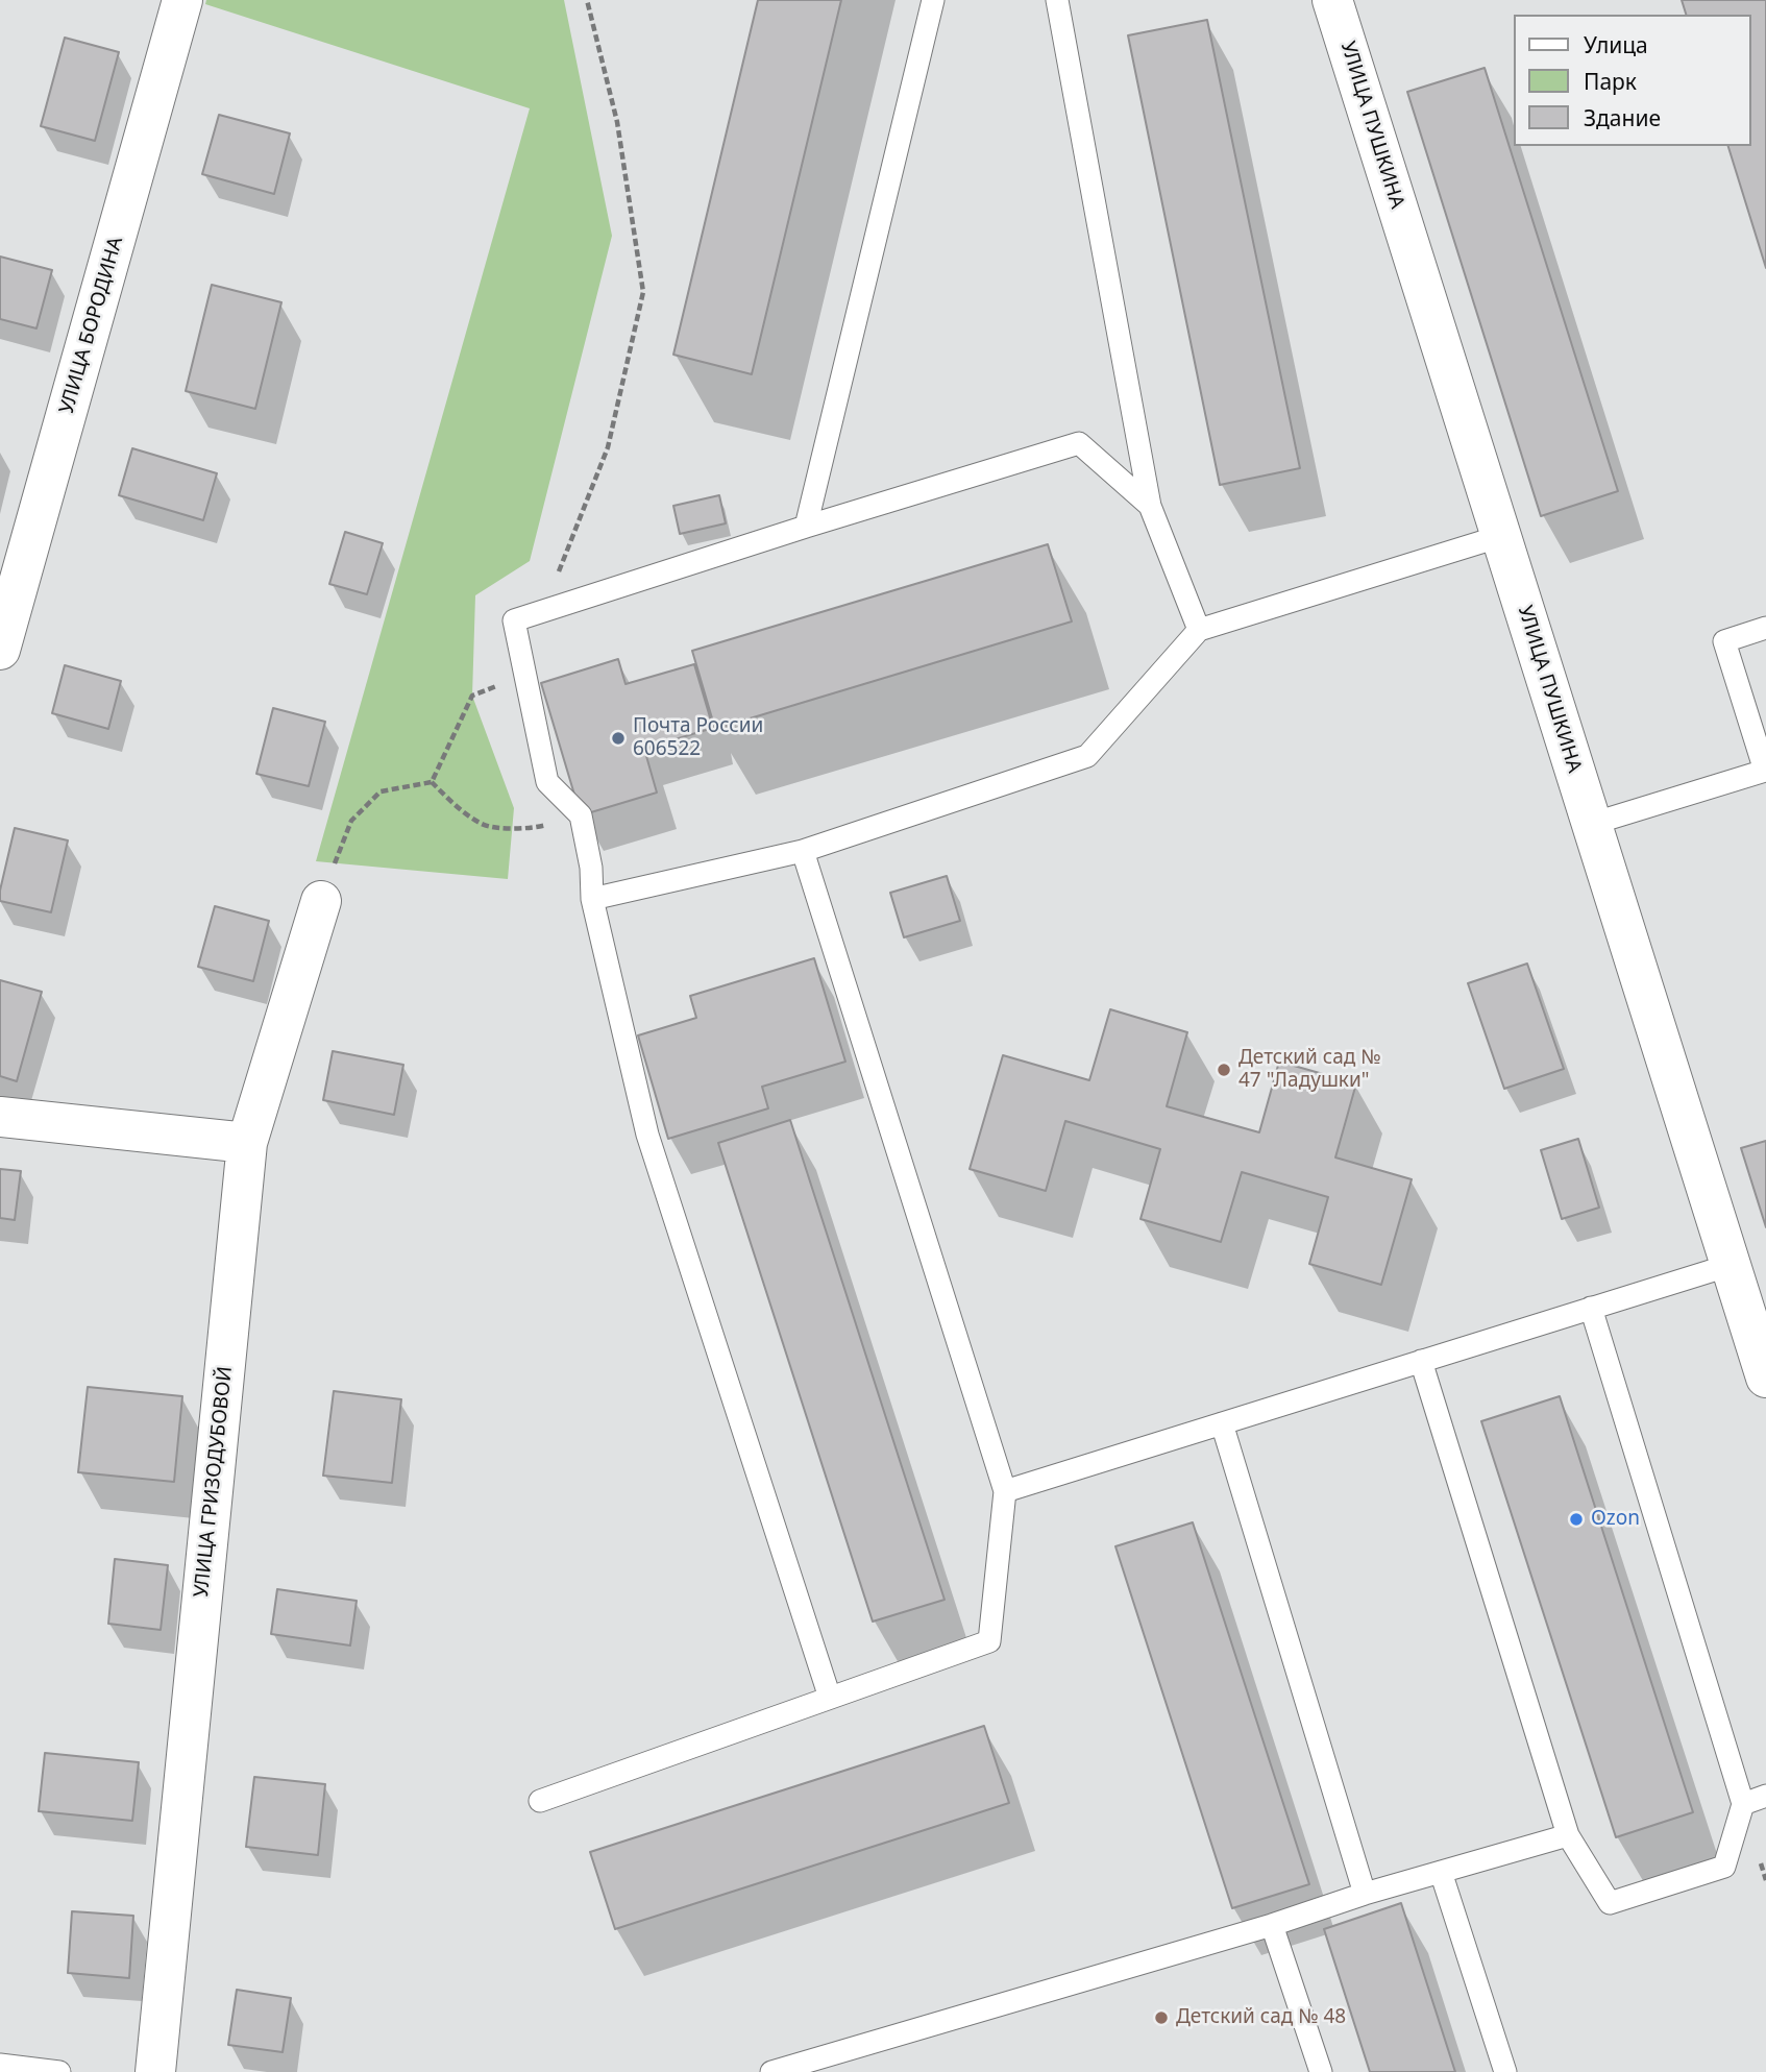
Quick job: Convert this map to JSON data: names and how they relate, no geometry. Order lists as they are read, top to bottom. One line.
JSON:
{"streets":{"street":["УЛИЦА ПУШКИНА","УЛИЦА БОРОДИНА","УЛИЦА ГРИЗОДУБОВОЙ"]},"places":["Почта России 606522","Детский сад № 47 \"Ладушки\"","Ozon","Детский сад № 48"],"legend":["Улица","Парк","Здание"]}
